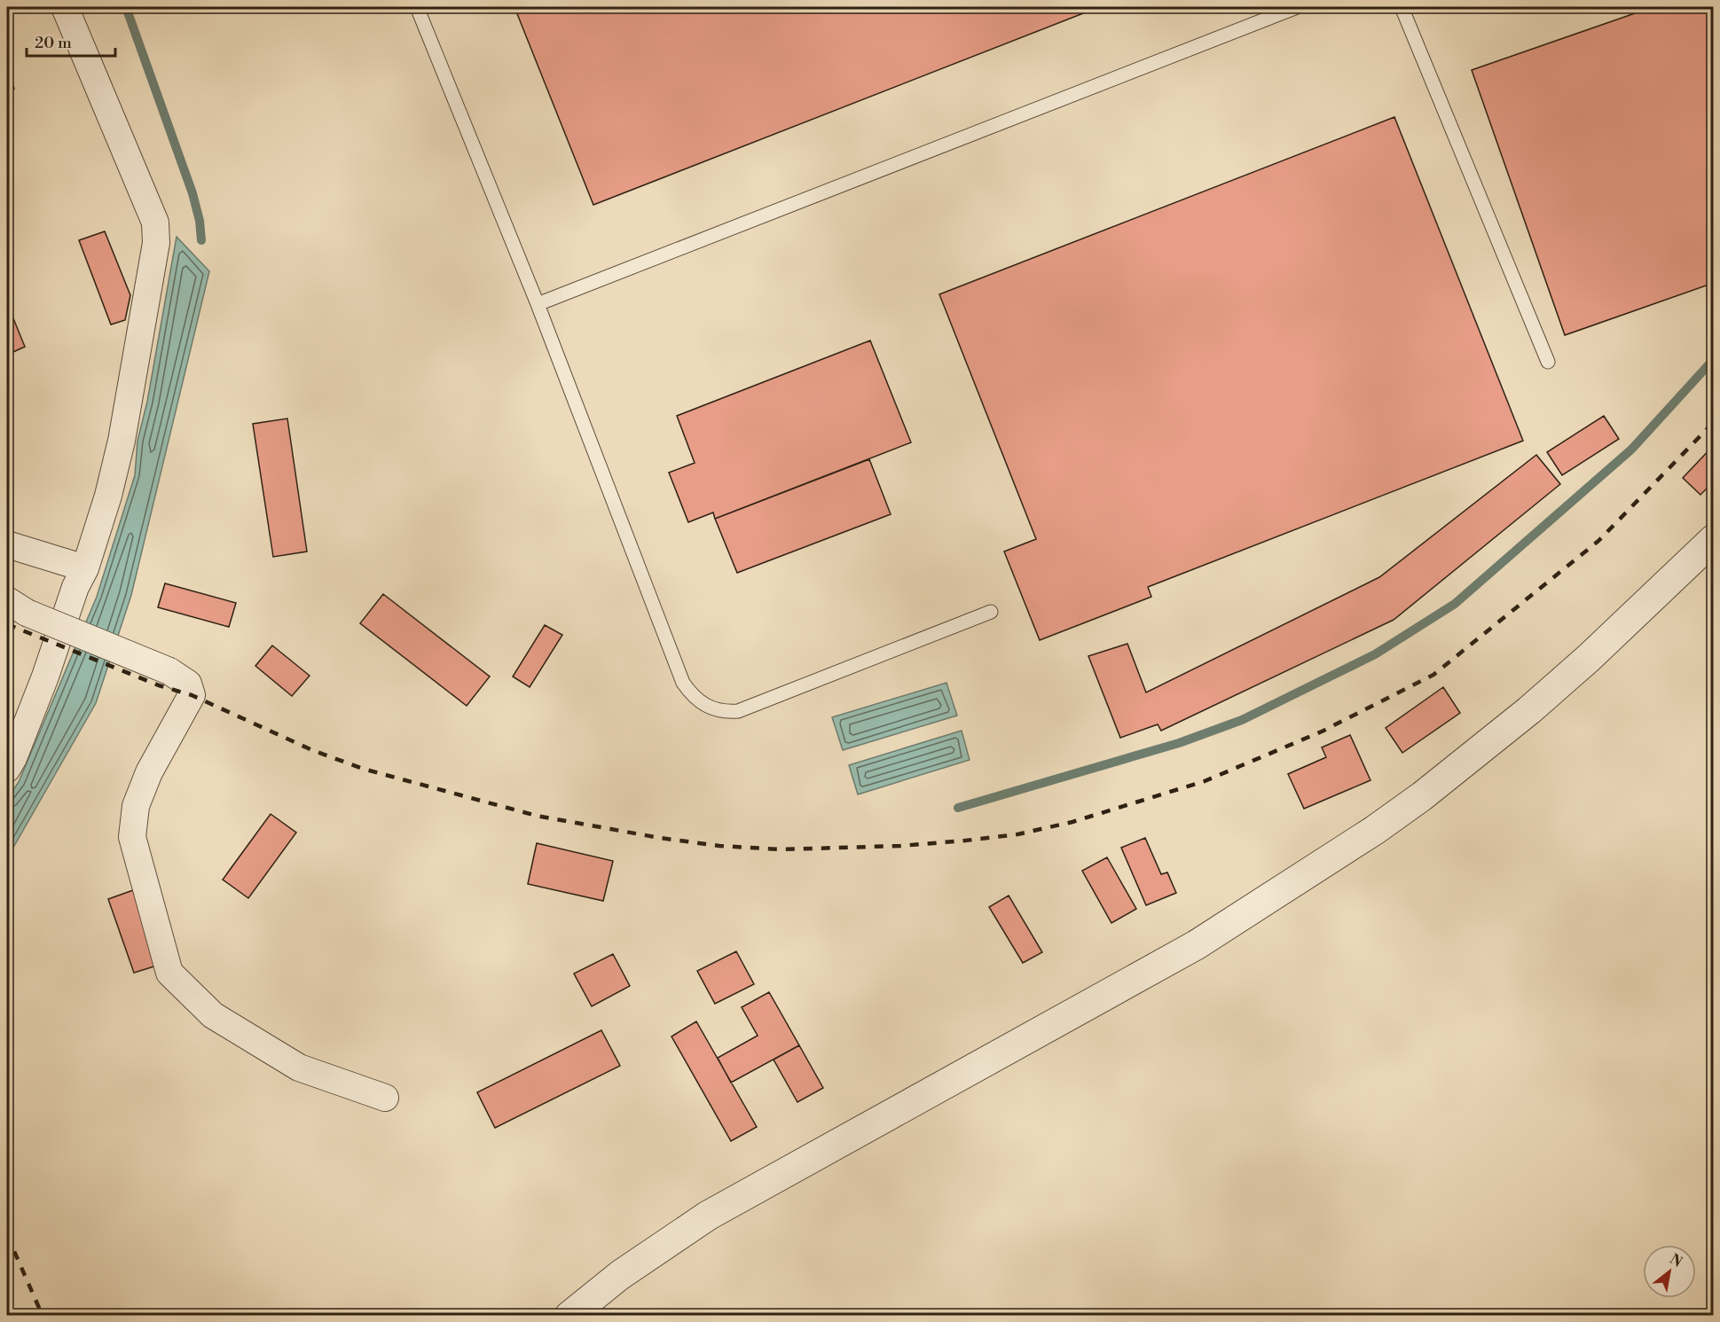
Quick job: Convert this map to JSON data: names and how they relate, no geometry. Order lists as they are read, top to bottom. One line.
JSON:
{"scale_bar":"20 m","north":"top right"}
